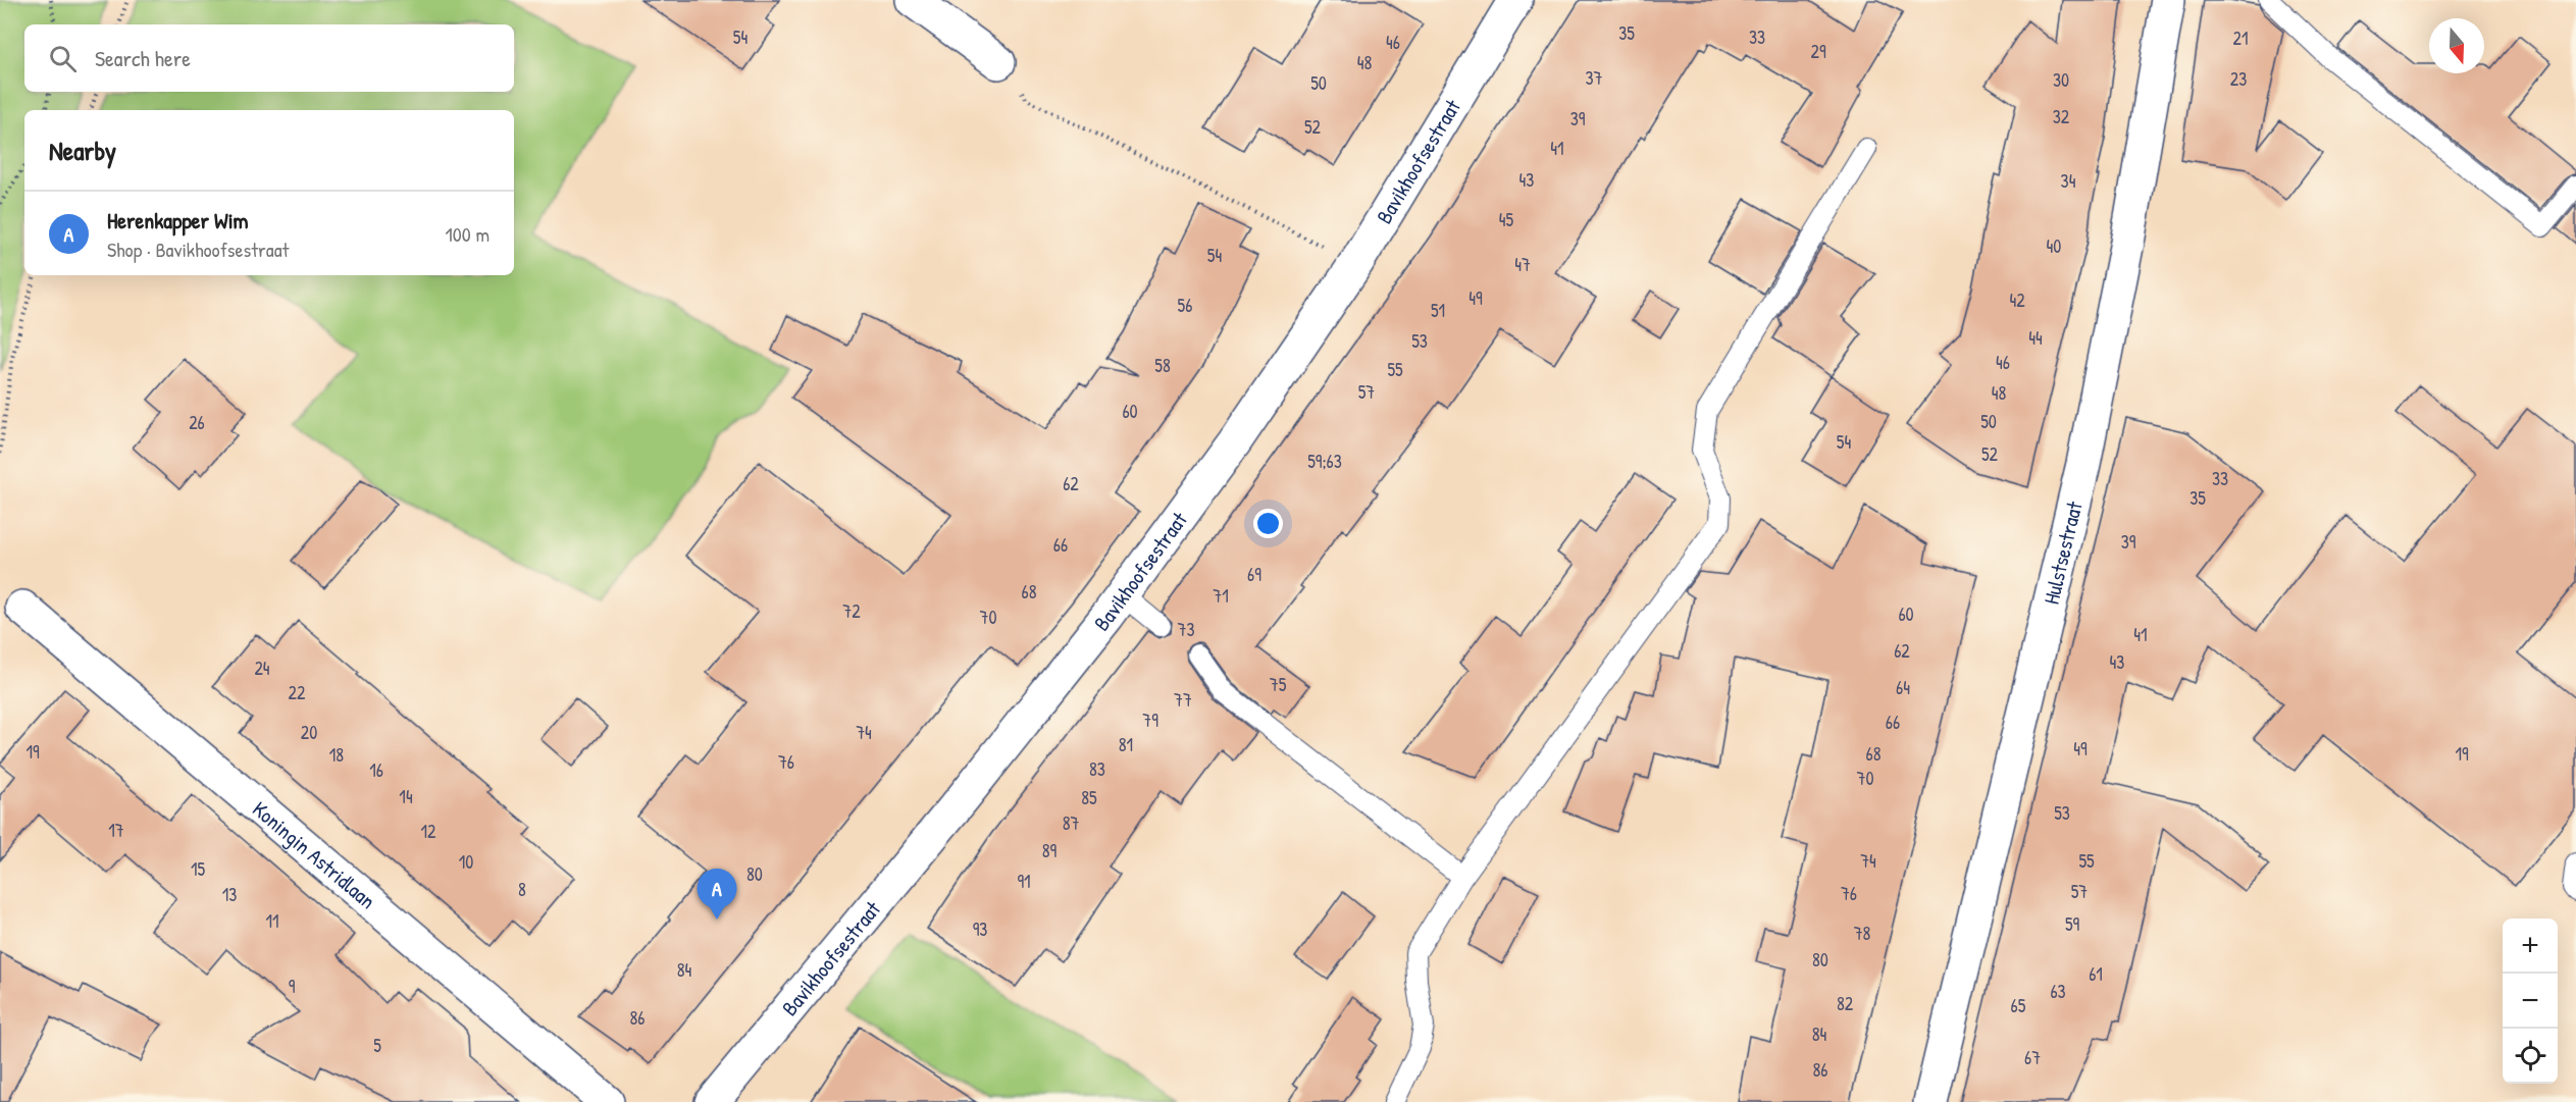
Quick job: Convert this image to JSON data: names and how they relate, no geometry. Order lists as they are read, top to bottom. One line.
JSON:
{"streets":{"street":["Bavikhoofsestraat","Hulstsestraat","Koningin Astridlaan"]},"house_numbers":["35","54","33","21","46","29","48","37","23","30","50","32","39","52","41","43","34","45","40","54","47","49","42","56","51","44","53","46","58","55","57","48","60","50","26","54","52","59;63","33","62","35","39","66","69","68","71","72","60","70","73","41","62","43","24","75","64","22","77","79","66","20","74","81","49","19","68","19","18","76","83","16","70","14","85","53","87","17","12","89","74","55","10","15","80","91","8","57","76","13","11","59","93","78","80","84","61","9","63","82","65","86","84","5","67","86"],"north":"bottom","page":{"search":"Search here","heading":"Nearby","list":[{"mark":"A","name":"Herenkapper Wim","note":"Shop · Bavikhoofsestraat","value":"100 m"}],"pins":"A","map_buttons":["+","−"]}}
